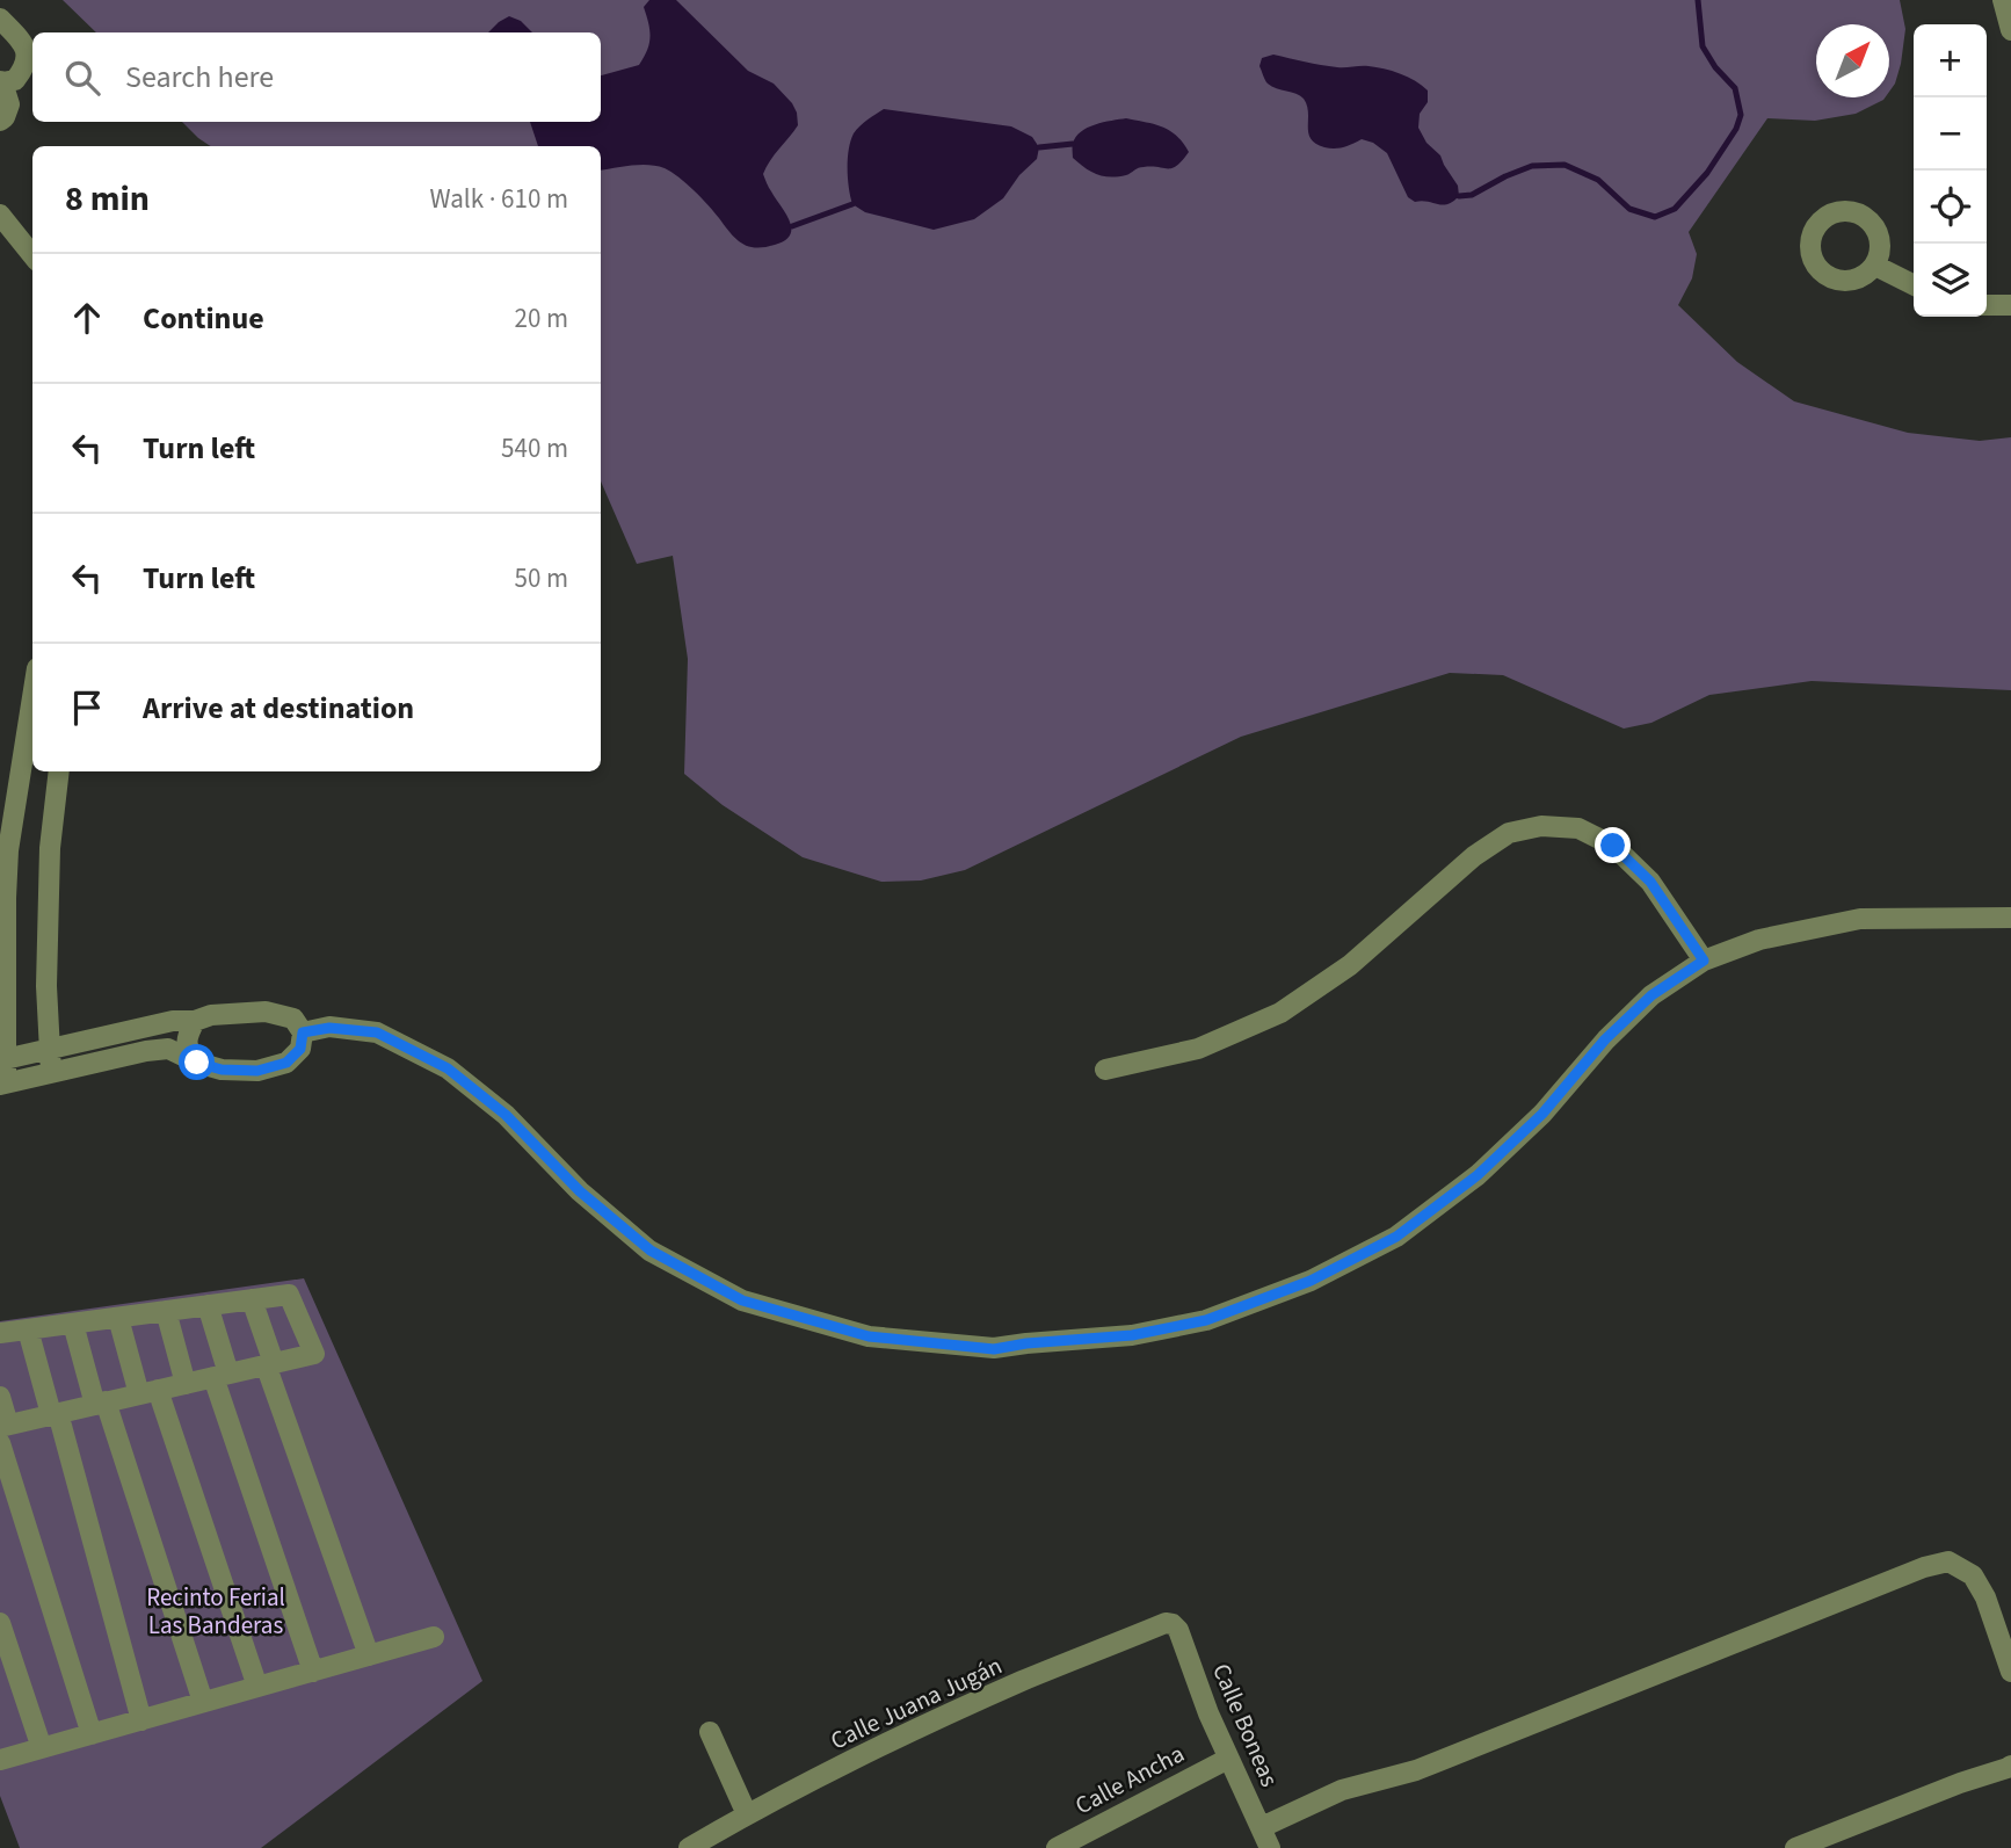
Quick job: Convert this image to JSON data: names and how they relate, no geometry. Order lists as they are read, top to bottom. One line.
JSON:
{"streets":{"street":["Calle Juana Jugán","Calle Boneas","Calle Ancha"]},"crossings":[["Calle Juana Jugán","Calle Boneas"],["Calle Boneas","Calle Ancha"]],"parks":["Recinto Ferial Las Banderas"],"north":"top right","page":{"map_buttons":["+","−"],"search":"Search here","heading":["8 min","Walk · 610 m"],"list":[["Continue","20 m"],["Turn left","540 m"],["Turn left","50 m"],"Arrive at destination"]}}
